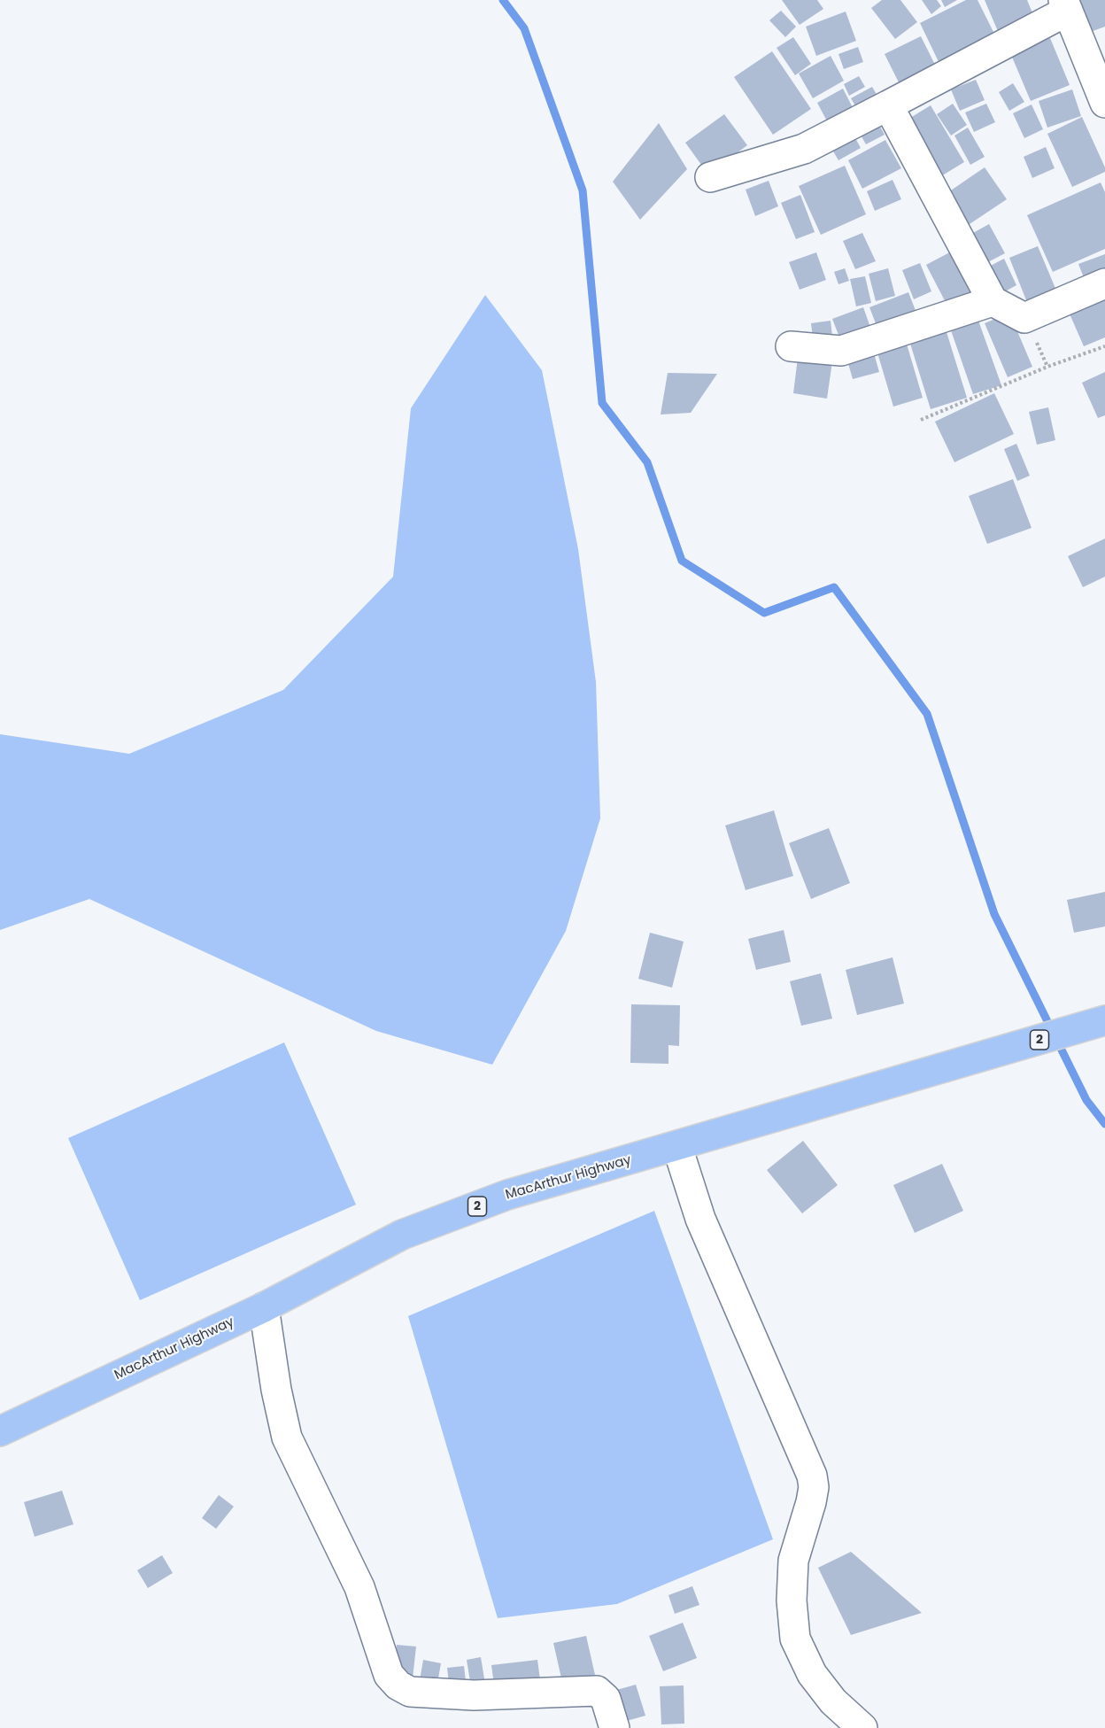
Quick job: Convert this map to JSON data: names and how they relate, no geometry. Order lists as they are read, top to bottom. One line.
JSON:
{"streets":{"highway":["2","MacArthur Highway"]}}
